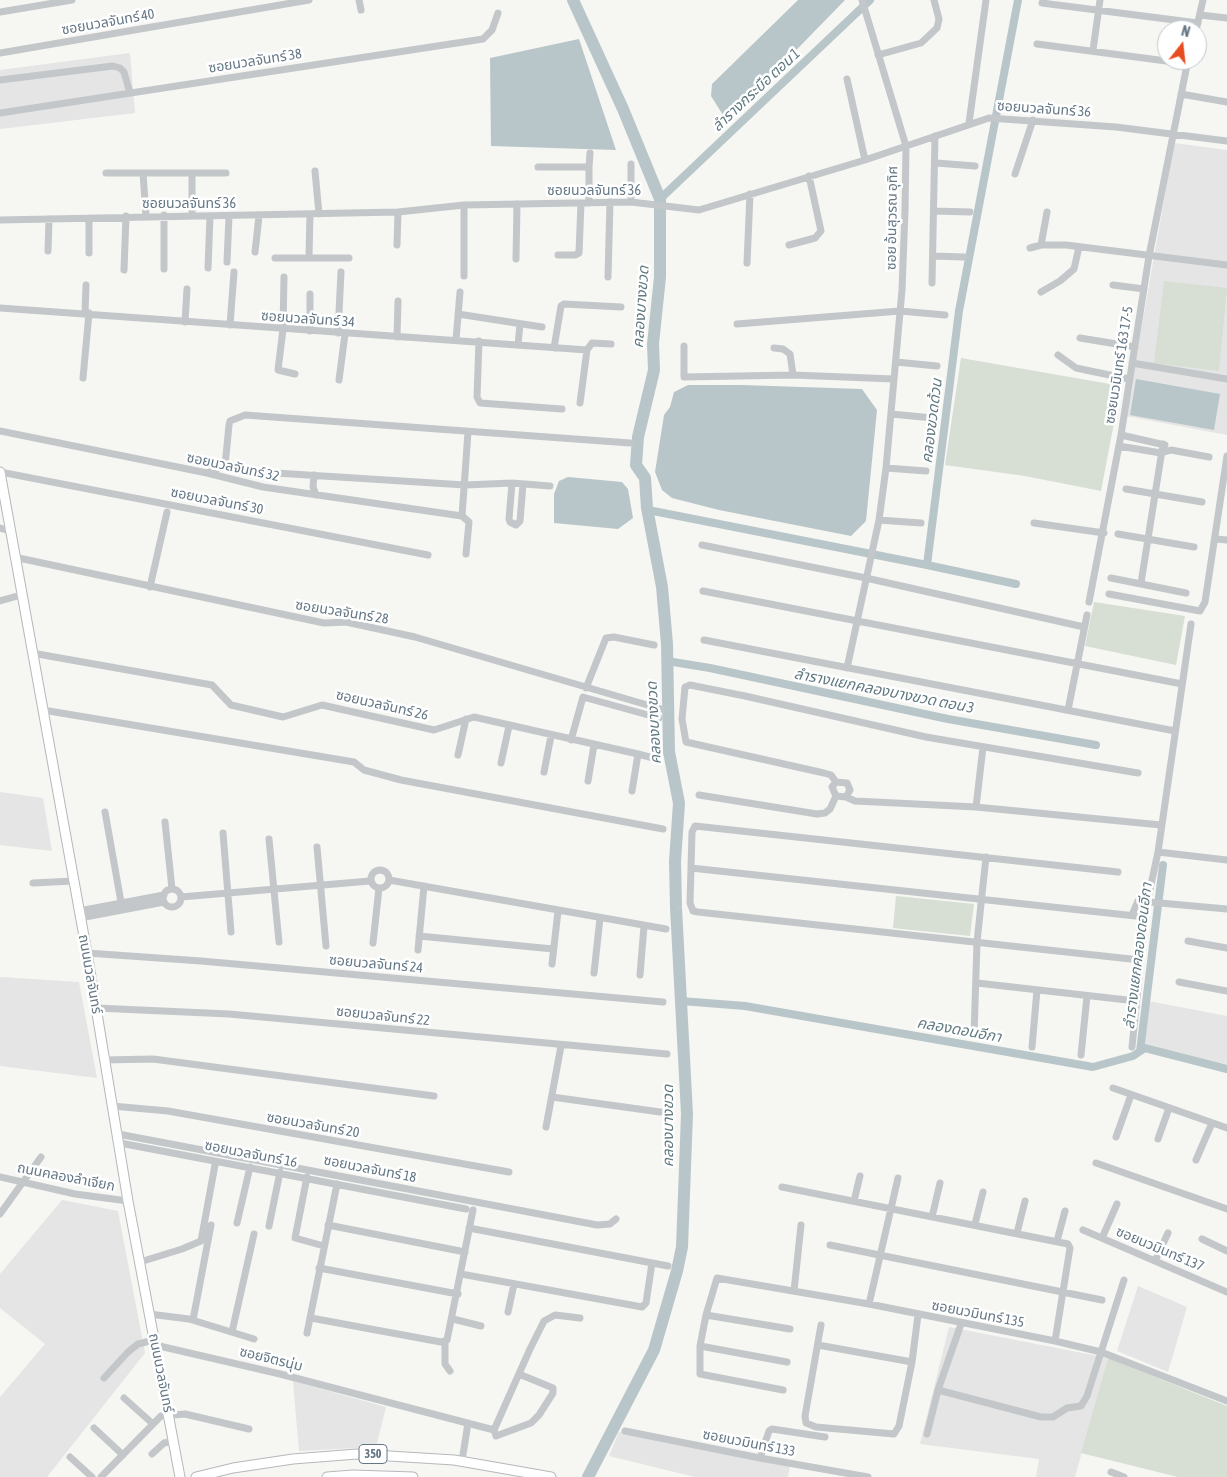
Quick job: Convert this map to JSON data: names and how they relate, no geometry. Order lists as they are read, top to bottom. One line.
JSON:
{"streets":{"main road":["ถนนนวลจันทร์","350"],"street":["ซอยนวลจันทร์ 40","ซอยนวลจันทร์ 38","ซอยนวลจันทร์ 36","ซอย อ้นสุวรณ อุทิศ","ซอยนวลจันทร์ 34","ซอยนวมินทร์ 163 17-5","ซอยนวลจันทร์ 32","ซอยนวลจันทร์ 30","ซอยนวลจันทร์ 28","ซอยนวลจันทร์ 26","ซอยนวลจันทร์ 24","ซอยนวลจันทร์ 22","ซอยนวลจันทร์ 20","ซอยนวลจันทร์ 16","ซอยนวลจันทร์ 18","ถนนคลองลำเจียก","ซอยนวมินทร์ 137","ซอยนวมินทร์ 135","ซอยจิตรนุ่ม","ซอยนวมินทร์ 133"]},"crossings":[["ซอยนวลจันทร์ 36","ซอย อ้นสุวรณ อุทิศ"],["ซอยนวลจันทร์ 36","ซอยนวมินทร์ 163 17-5"],["ซอยนวลจันทร์ 30","ถนนนวลจันทร์"],["ซอยนวลจันทร์ 28","ถนนนวลจันทร์"],["ซอยนวลจันทร์ 26","ถนนนวลจันทร์"],["ซอยนวลจันทร์ 24","ถนนนวลจันทร์"],["ถนนนวลจันทร์","ซอยนวลจันทร์ 22"],["ถนนนวลจันทร์","ซอยนวลจันทร์ 20"],["ถนนนวลจันทร์","ซอยนวลจันทร์ 16"],["ถนนนวลจันทร์","ซอยนวลจันทร์ 18"],["ถนนนวลจันทร์","ถนนคลองลำเจียก"],["ถนนนวลจันทร์","ซอยจิตรนุ่ม"],["ซอยนวลจันทร์ 16","ซอยนวลจันทร์ 18"]],"water":["ลำรางกระบือ ตอน 1","คลองบางขวด","คลองขวดด้วน","ลำรางแยกคลองบางขวด ตอน 3","ลำรางแยกคลองดอนอีกา","คลองดอนอีกา"],"north":"top"}
